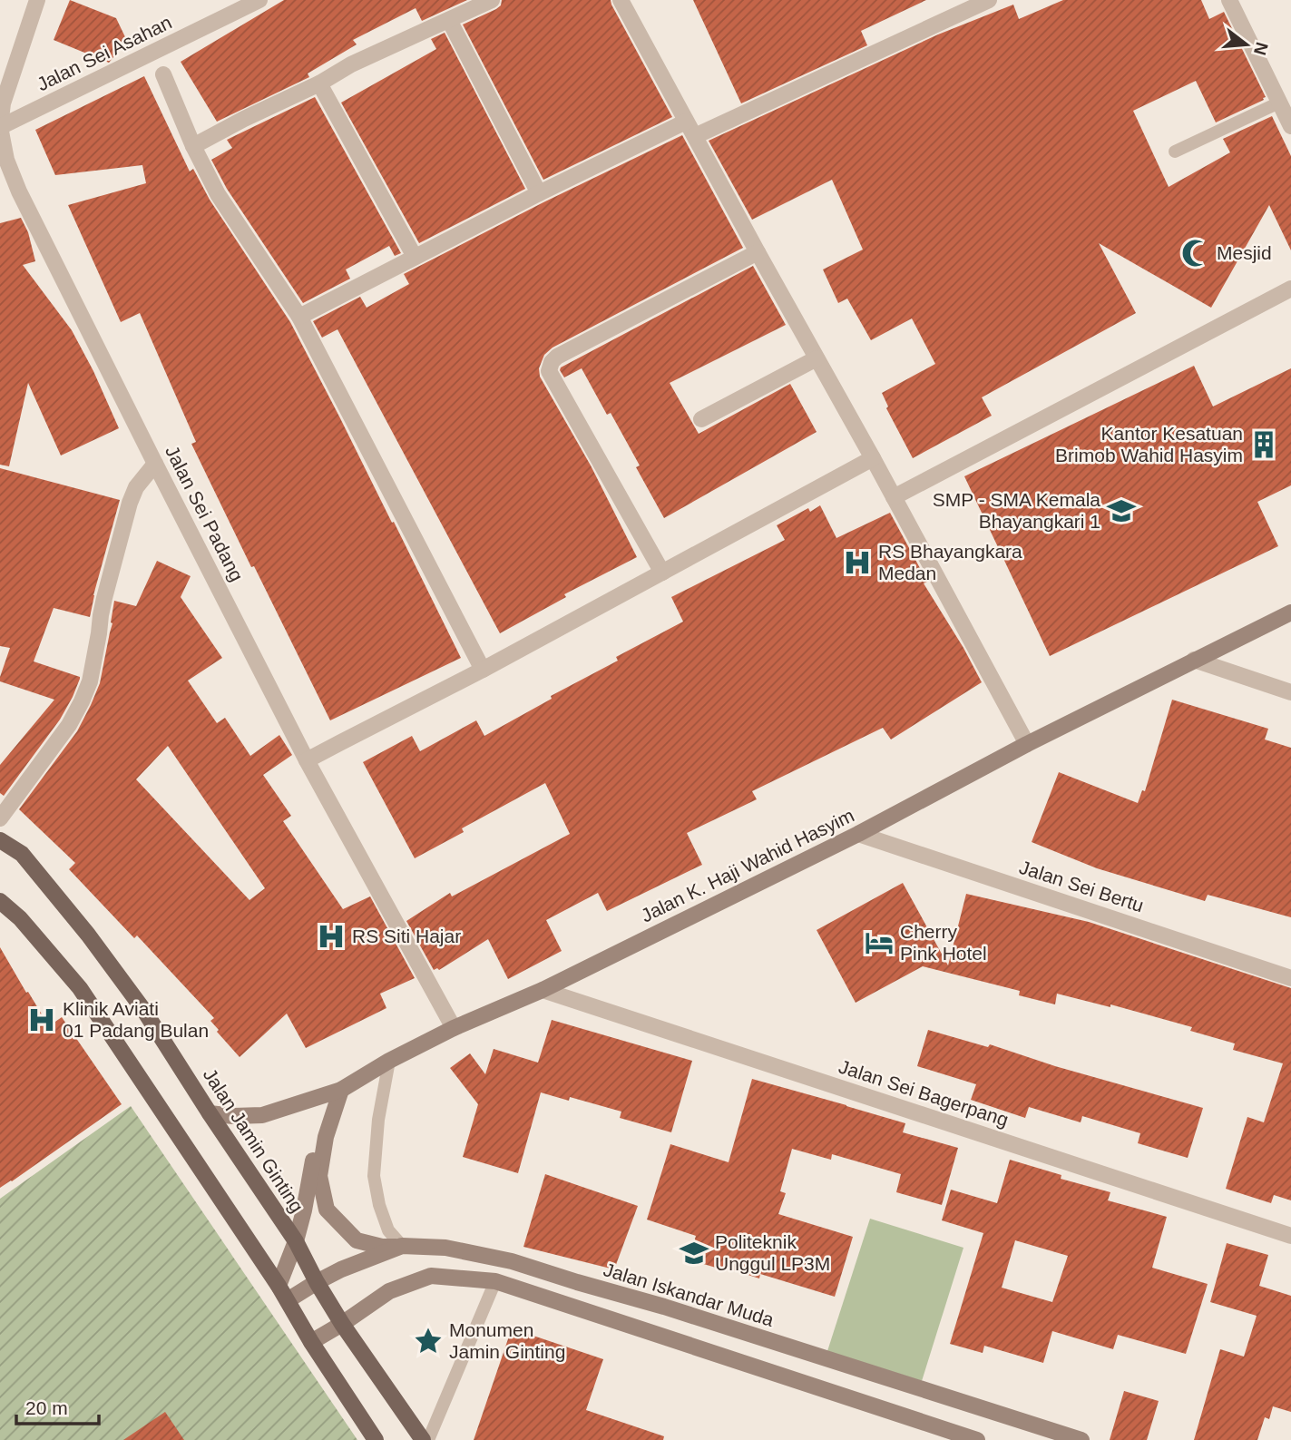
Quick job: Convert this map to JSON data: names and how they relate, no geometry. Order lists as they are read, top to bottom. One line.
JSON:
{"streets":{"main road":["Jalan K. Haji Wahid Hasyim","Jalan Jamin Ginting","Jalan Iskandar Muda"],"street":["Jalan Sei Asahan","Jalan Sei Padang","Jalan Sei Bertu","Jalan Sei Bagerpang"]},"crossings":[["Jalan Sei Asahan","Jalan Sei Padang"],["Jalan Sei Padang","Jalan K. Haji Wahid Hasyim"],["Jalan K. Haji Wahid Hasyim","Jalan Sei Bertu"],["Jalan K. Haji Wahid Hasyim","Jalan Sei Bagerpang"],["Jalan K. Haji Wahid Hasyim","Jalan Jamin Ginting"],["Jalan Jamin Ginting","Jalan Iskandar Muda"]],"places":{"mosque":["Mesjid"],"building":["Kantor Kesatuan Brimob Wahid Hasyim"],"school or university":["SMP - SMA Kemala Bhayangkari 1","Politeknik Unggul LP3M"],"hospital":["RS Bhayangkara Medan","RS Siti Hajar","Klinik Aviati 01 Padang Bulan"],"hotel":["Cherry Pink Hotel"],"place":["Monumen Jamin Ginting"]},"scale_bar":"20 m","north":"right"}
